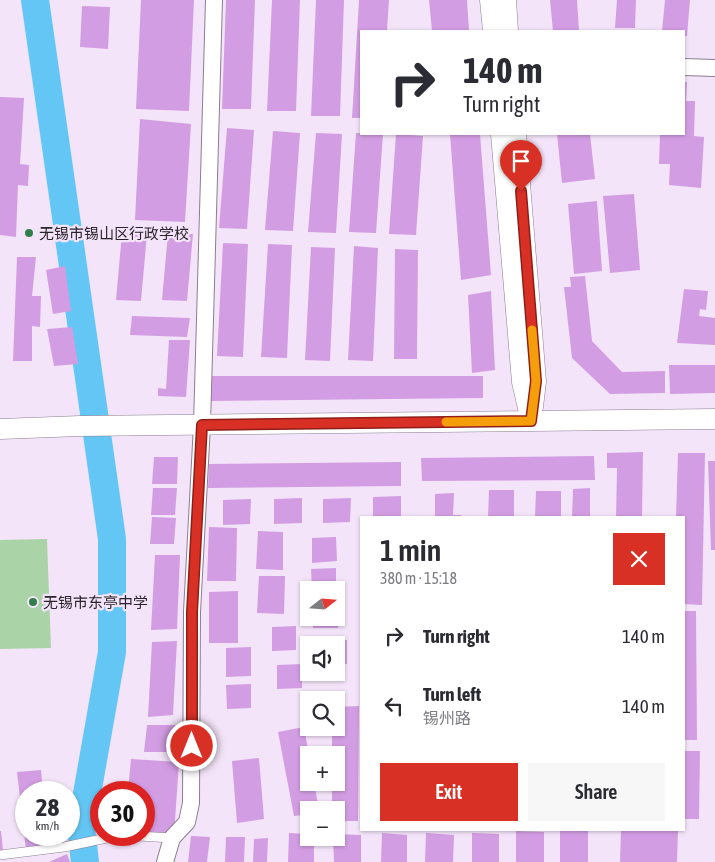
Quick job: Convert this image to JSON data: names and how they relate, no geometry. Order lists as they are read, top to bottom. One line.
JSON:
{"places":["无锡市锡山区行政学校","无锡市东亭中学"],"north":"right","page":{"turn":["140 m","Turn right"],"heading":["1 min","380 m · 15:18"],"map_buttons":["+","−"],"list":[{"name":"Turn right","value":"140 m"},{"name":"Turn left","note":"锡州路","value":"140 m"}],"buttons":["Exit","Share"],"speed":"28 km/h","limit":"30"}}
